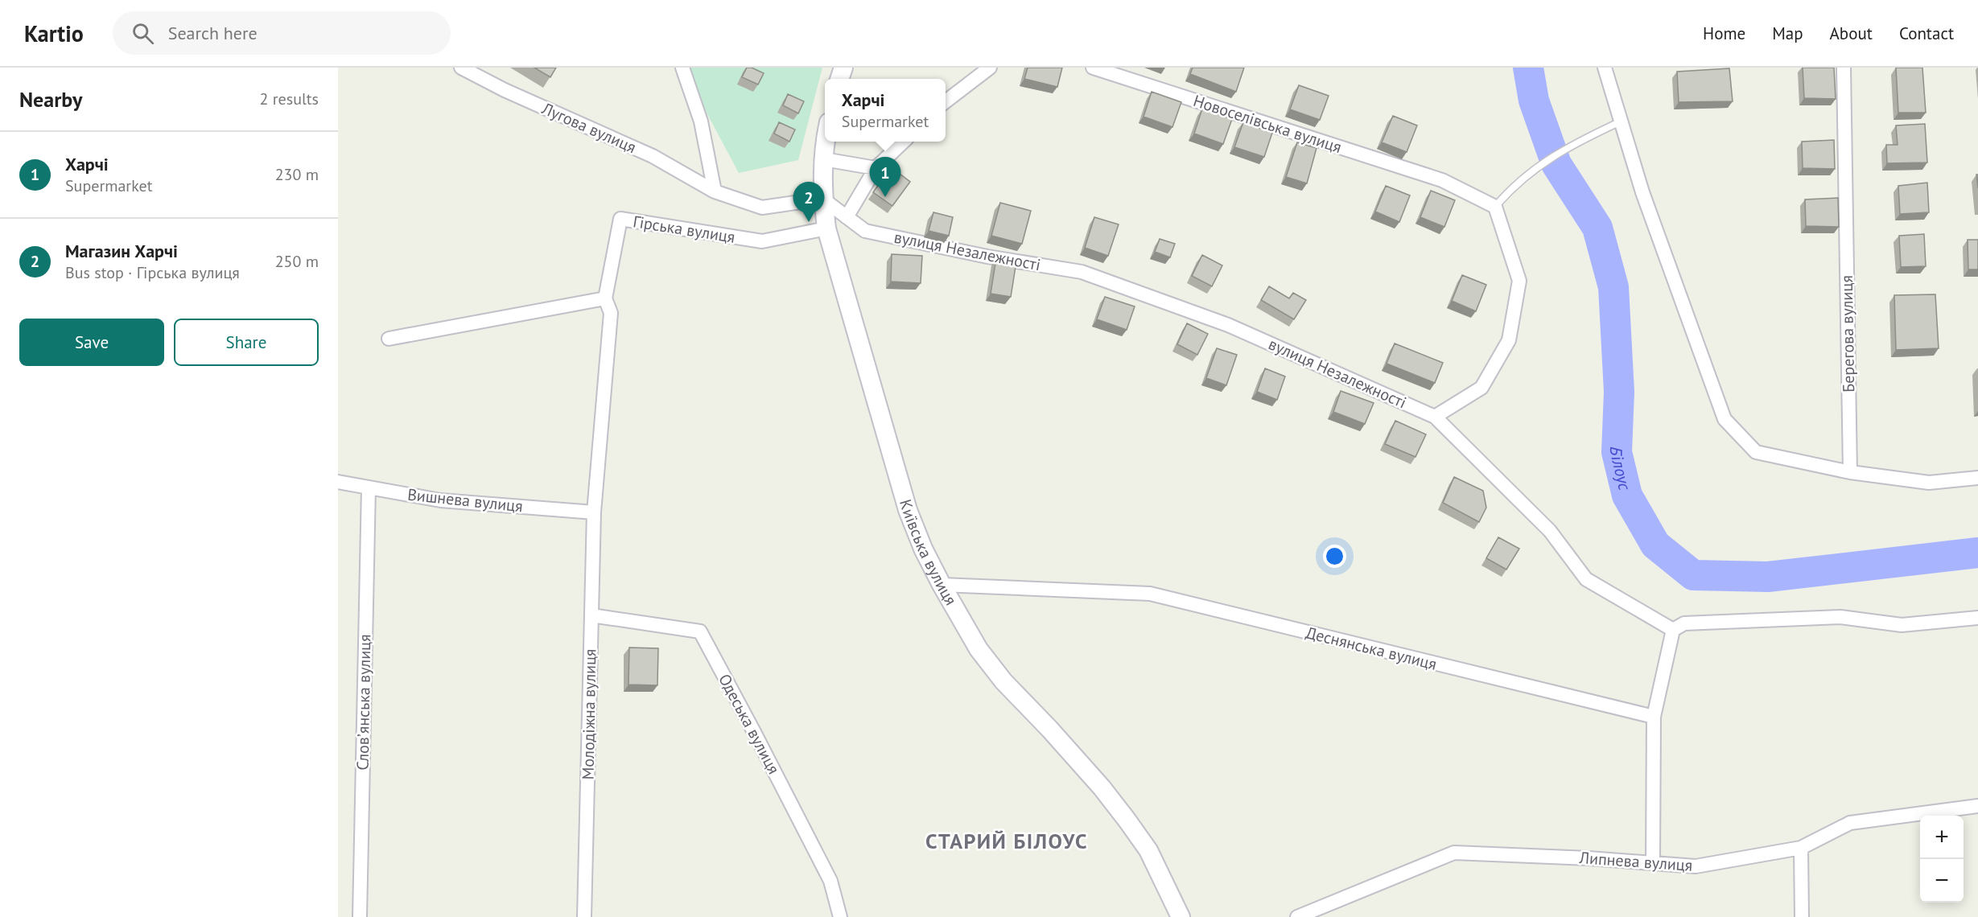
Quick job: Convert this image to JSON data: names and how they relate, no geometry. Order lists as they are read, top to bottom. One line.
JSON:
{"streets":{"main road":["Київська вулиця"],"street":["Новоселівська вулиця","Лугова вулиця","Гірська вулиця","вулиця Незалежності","Берегова вулиця","Вишнева вулиця","Деснянська вулиця","Словʼянська вулиця","Молодіжна вулиця","Одеська вулиця","Липнева вулиця"]},"crossings":[["Лугова вулиця","вулиця Незалежності"],["Лугова вулиця","Київська вулиця"],["Гірська вулиця","Київська вулиця"],["Гірська вулиця","Молодіжна вулиця"],["вулиця Незалежності","Київська вулиця"],["Вишнева вулиця","Словʼянська вулиця"],["Вишнева вулиця","Молодіжна вулиця"],["Київська вулиця","Деснянська вулиця"],["Молодіжна вулиця","Одеська вулиця"]],"districts":["СТАРИЙ БІЛОУС"],"water":["Білоус"],"page":{"header":"Kartio","search":"Search here","nav":["Home","Map","About","Contact"],"heading":["Nearby","2 results"],"popup":["Харчі","Supermarket"],"list":[{"mark":"1","name":"Харчі","note":"Supermarket","value":"230 m"},{"mark":"2","name":"Магазин Харчі","note":"Bus stop · Гірська вулиця","value":"250 m"}],"pins":["1","2"],"buttons":["Save","Share"],"map_buttons":["+","−"]}}
